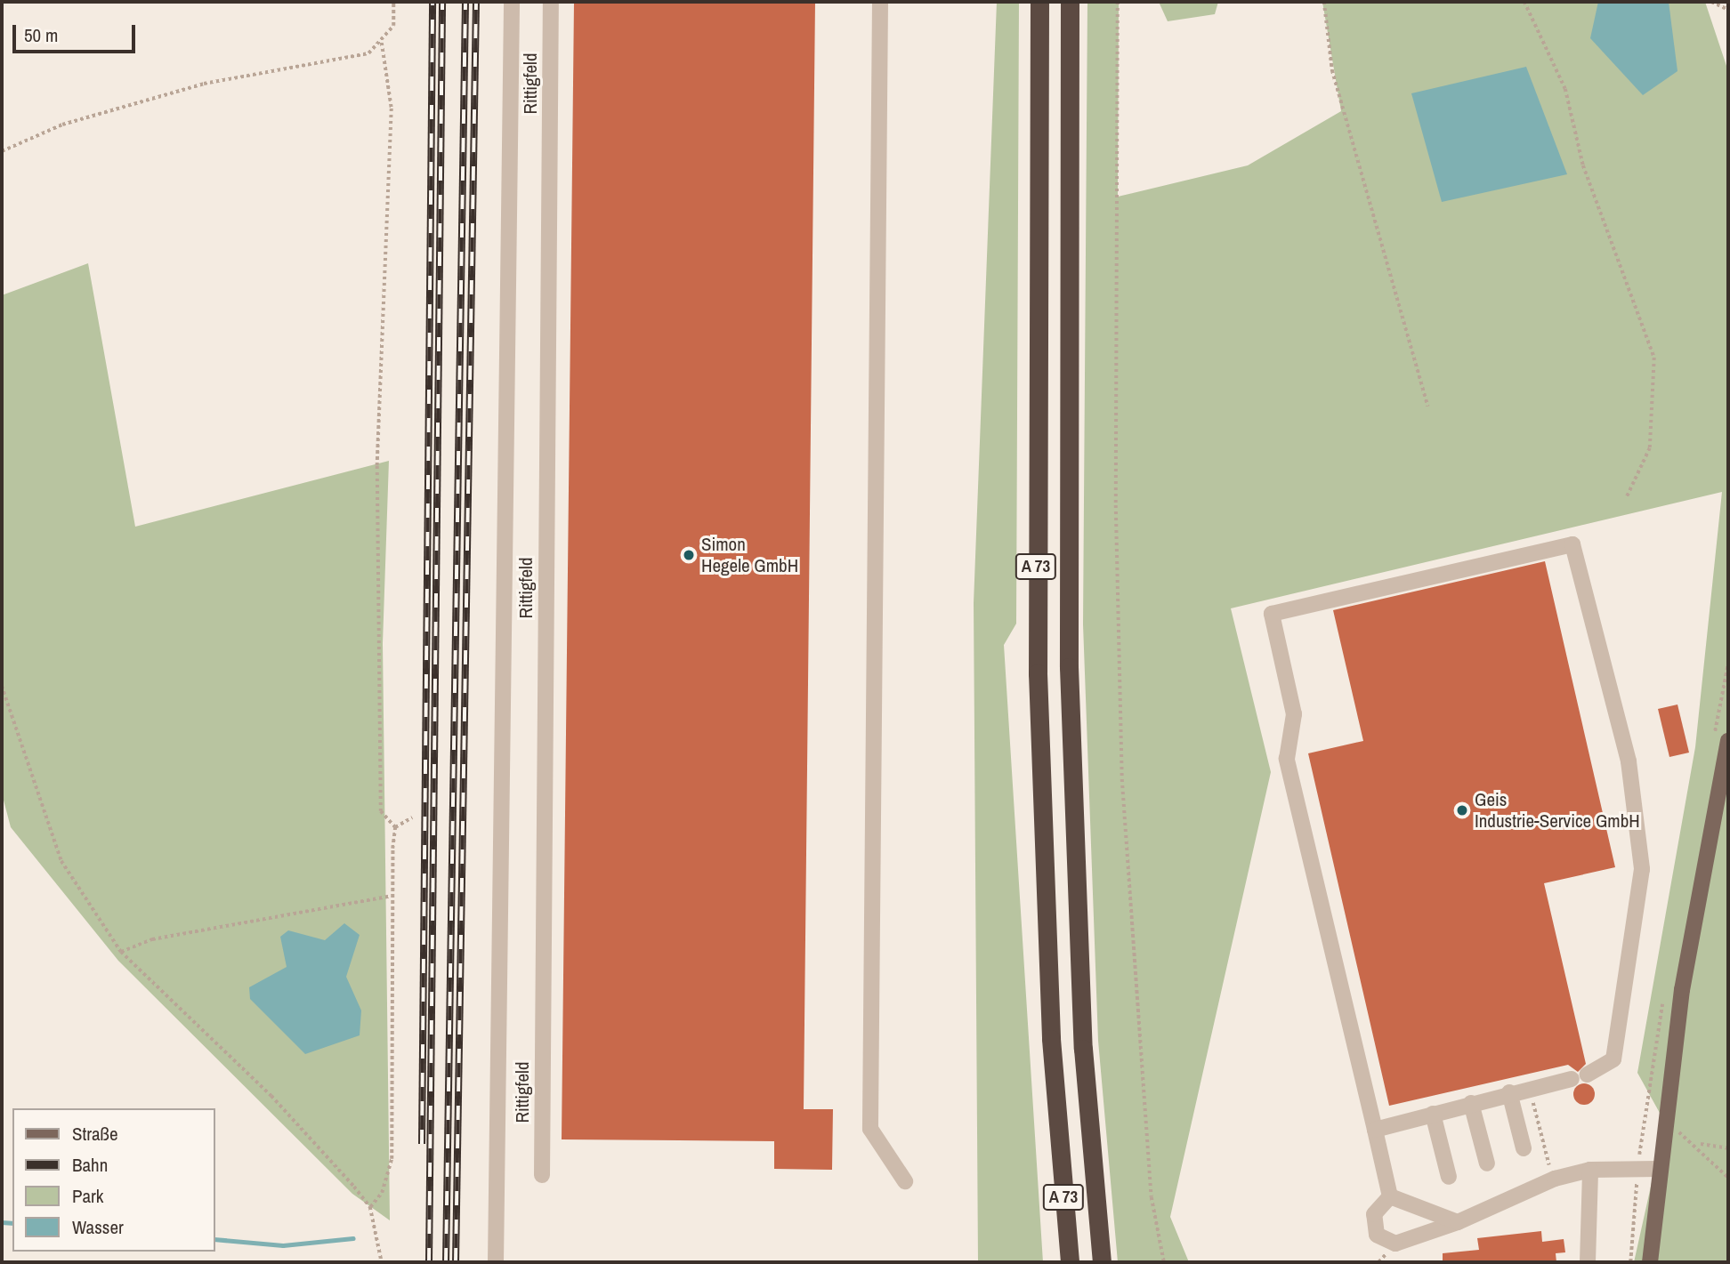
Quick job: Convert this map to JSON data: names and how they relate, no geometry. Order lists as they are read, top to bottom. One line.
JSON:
{"streets":{"highway":["A 73"],"street":["Rittigfeld"]},"places":["Simon Hegele GmbH","Geis Industrie-Service GmbH"],"legend":["Straße","Bahn","Park","Wasser"],"scale_bar":"50 m"}
